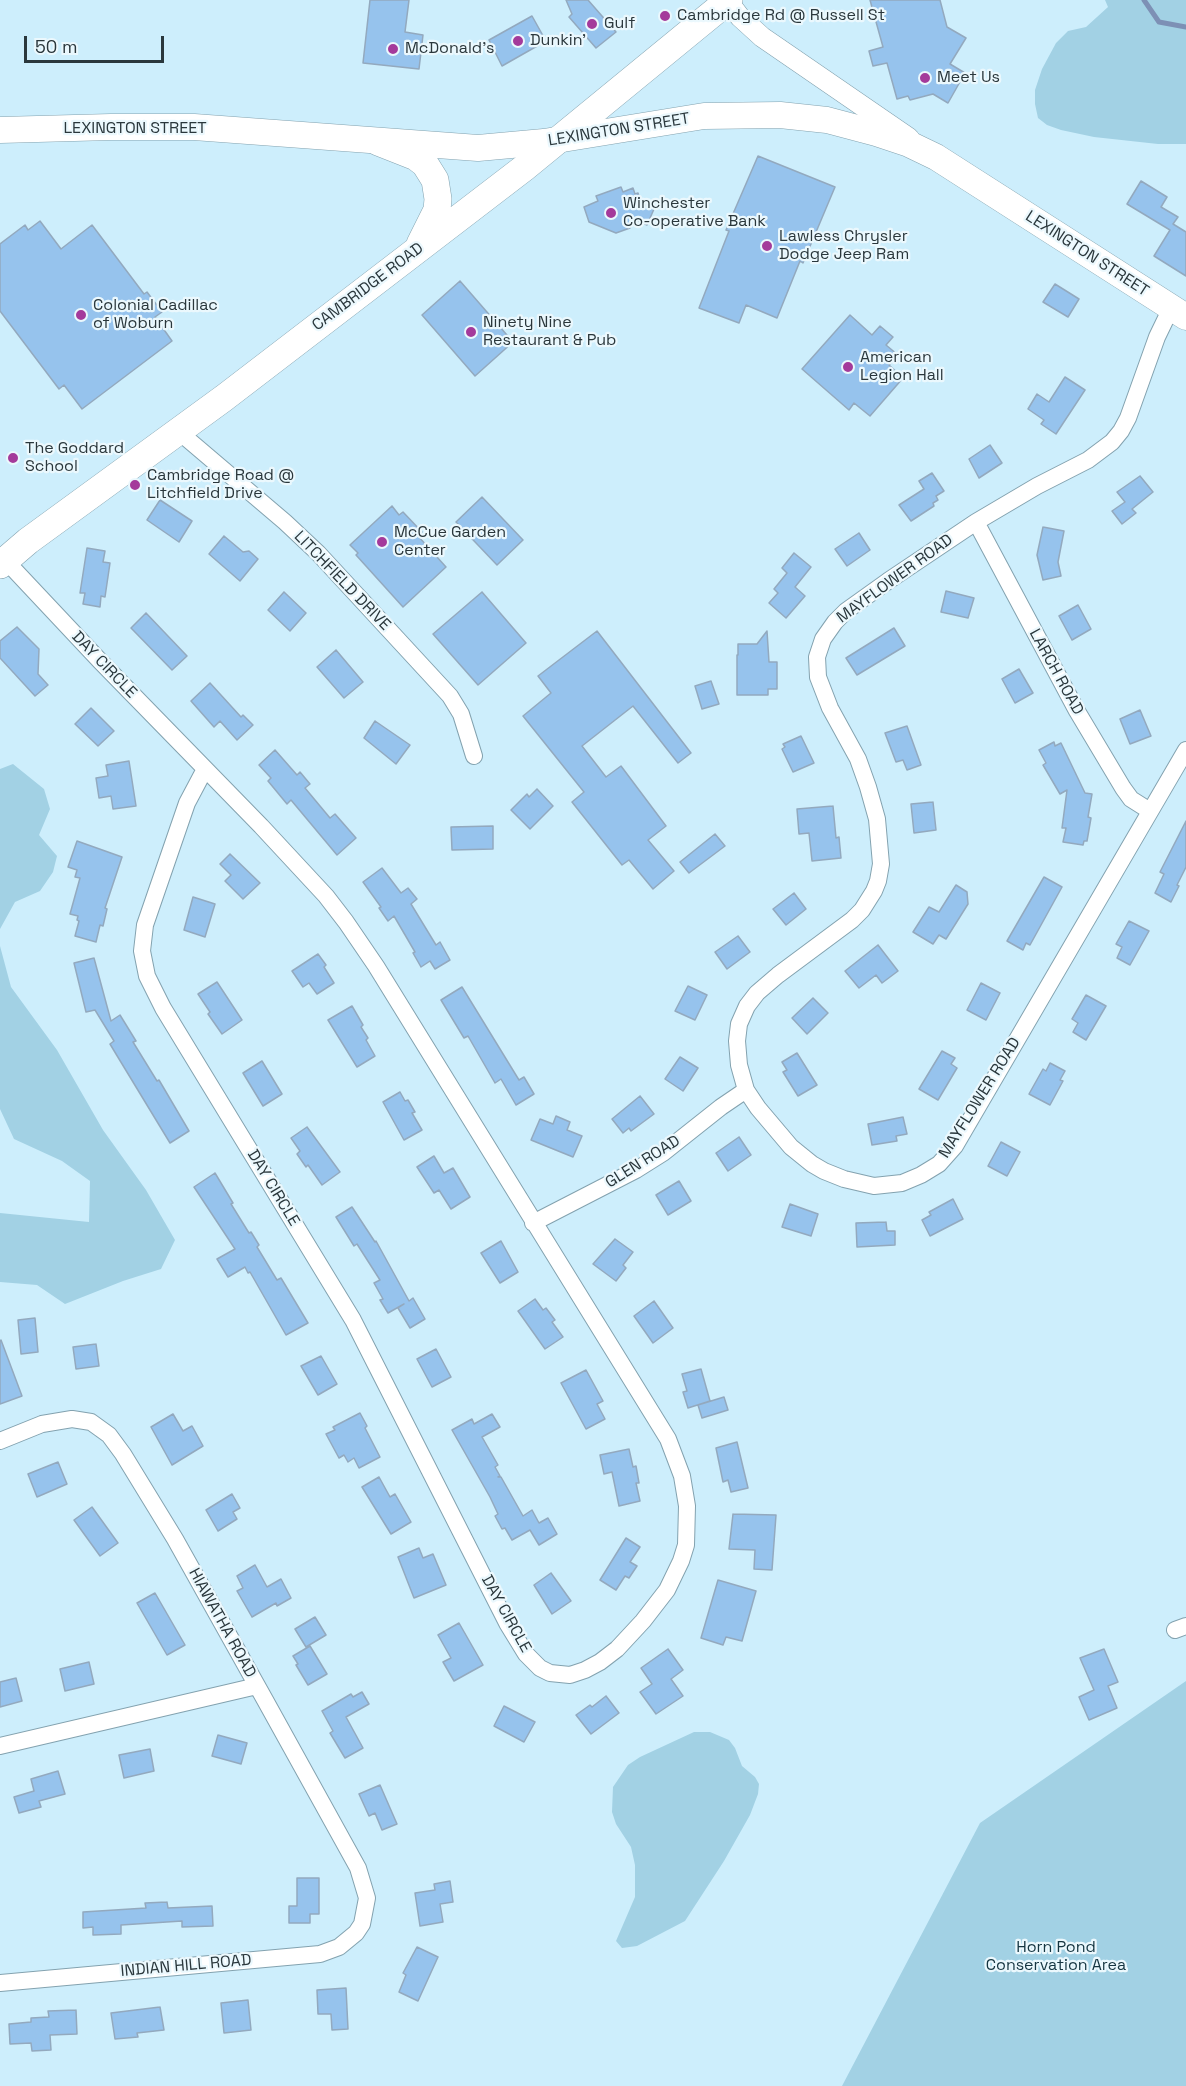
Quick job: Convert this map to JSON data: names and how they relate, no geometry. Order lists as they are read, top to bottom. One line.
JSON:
{"streets":{"highway":["CAMBRIDGE ROAD"],"main road":["LEXINGTON STREET"],"street":["MAYFLOWER ROAD","LITCHFIELD DRIVE","DAY CIRCLE","LARCH ROAD","GLEN ROAD","HIAWATHA ROAD","INDIAN HILL ROAD"]},"crossings":[["LEXINGTON STREET","CAMBRIDGE ROAD"],["LEXINGTON STREET","MAYFLOWER ROAD"],["CAMBRIDGE ROAD","LITCHFIELD DRIVE"],["CAMBRIDGE ROAD","DAY CIRCLE"],["MAYFLOWER ROAD","LARCH ROAD"],["MAYFLOWER ROAD","GLEN ROAD"],["DAY CIRCLE","GLEN ROAD"],["HIAWATHA ROAD","INDIAN HILL ROAD"]],"parks":["Horn Pond Conservation Area"],"places":["Cambridge Rd @ Russell St","Gulf","Dunkin'","McDonald's","Meet Us","Winchester Co-operative Bank","Lawless Chrysler Dodge Jeep Ram","Colonial Cadillac of Woburn","Ninety Nine Restaurant & Pub","American Legion Hall","The Goddard School","Cambridge Road @ Litchfield Drive","McCue Garden Center"],"scale_bar":"50 m"}
